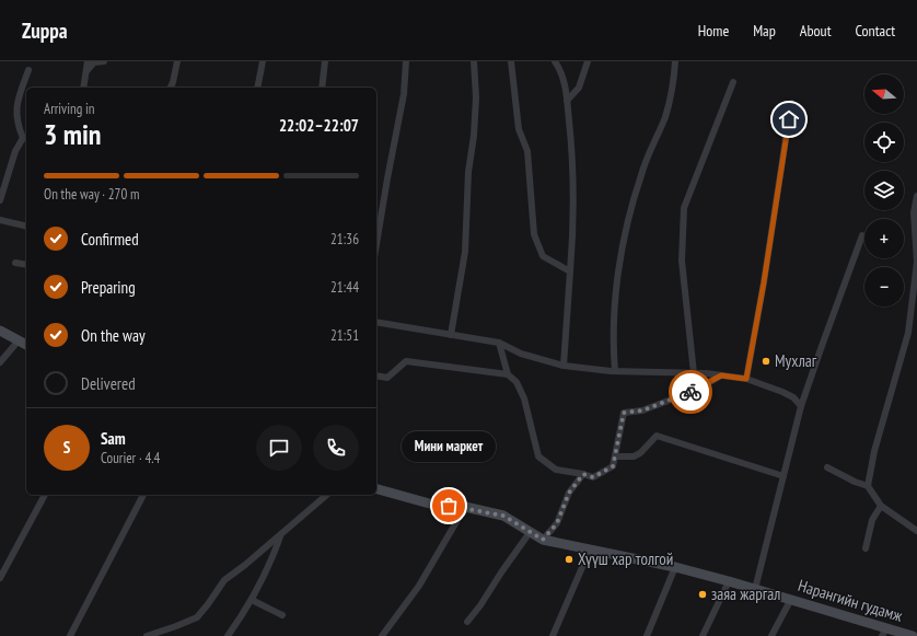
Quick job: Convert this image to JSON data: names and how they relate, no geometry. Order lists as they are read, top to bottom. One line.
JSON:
{"streets":{"main road":["Нарангийн гудамж"]},"places":["Мухлаг","Мини маркет","Хүүш хар толгой","заяа жаргал"],"north":"left","page":{"header":"Zuppa","nav":["Home","Map","About","Contact"],"map_buttons":["+","−"],"heading":["3 min","Arriving in","22:02–22:07"],"panel":["Sam","Courier · 4.4"],"bar":"On the way · 270 m","list":[["Confirmed","21:36"],["Preparing","21:44"],["On the way","21:51"],"Delivered"],"round":"S","bubble":"Мини маркет"}}
